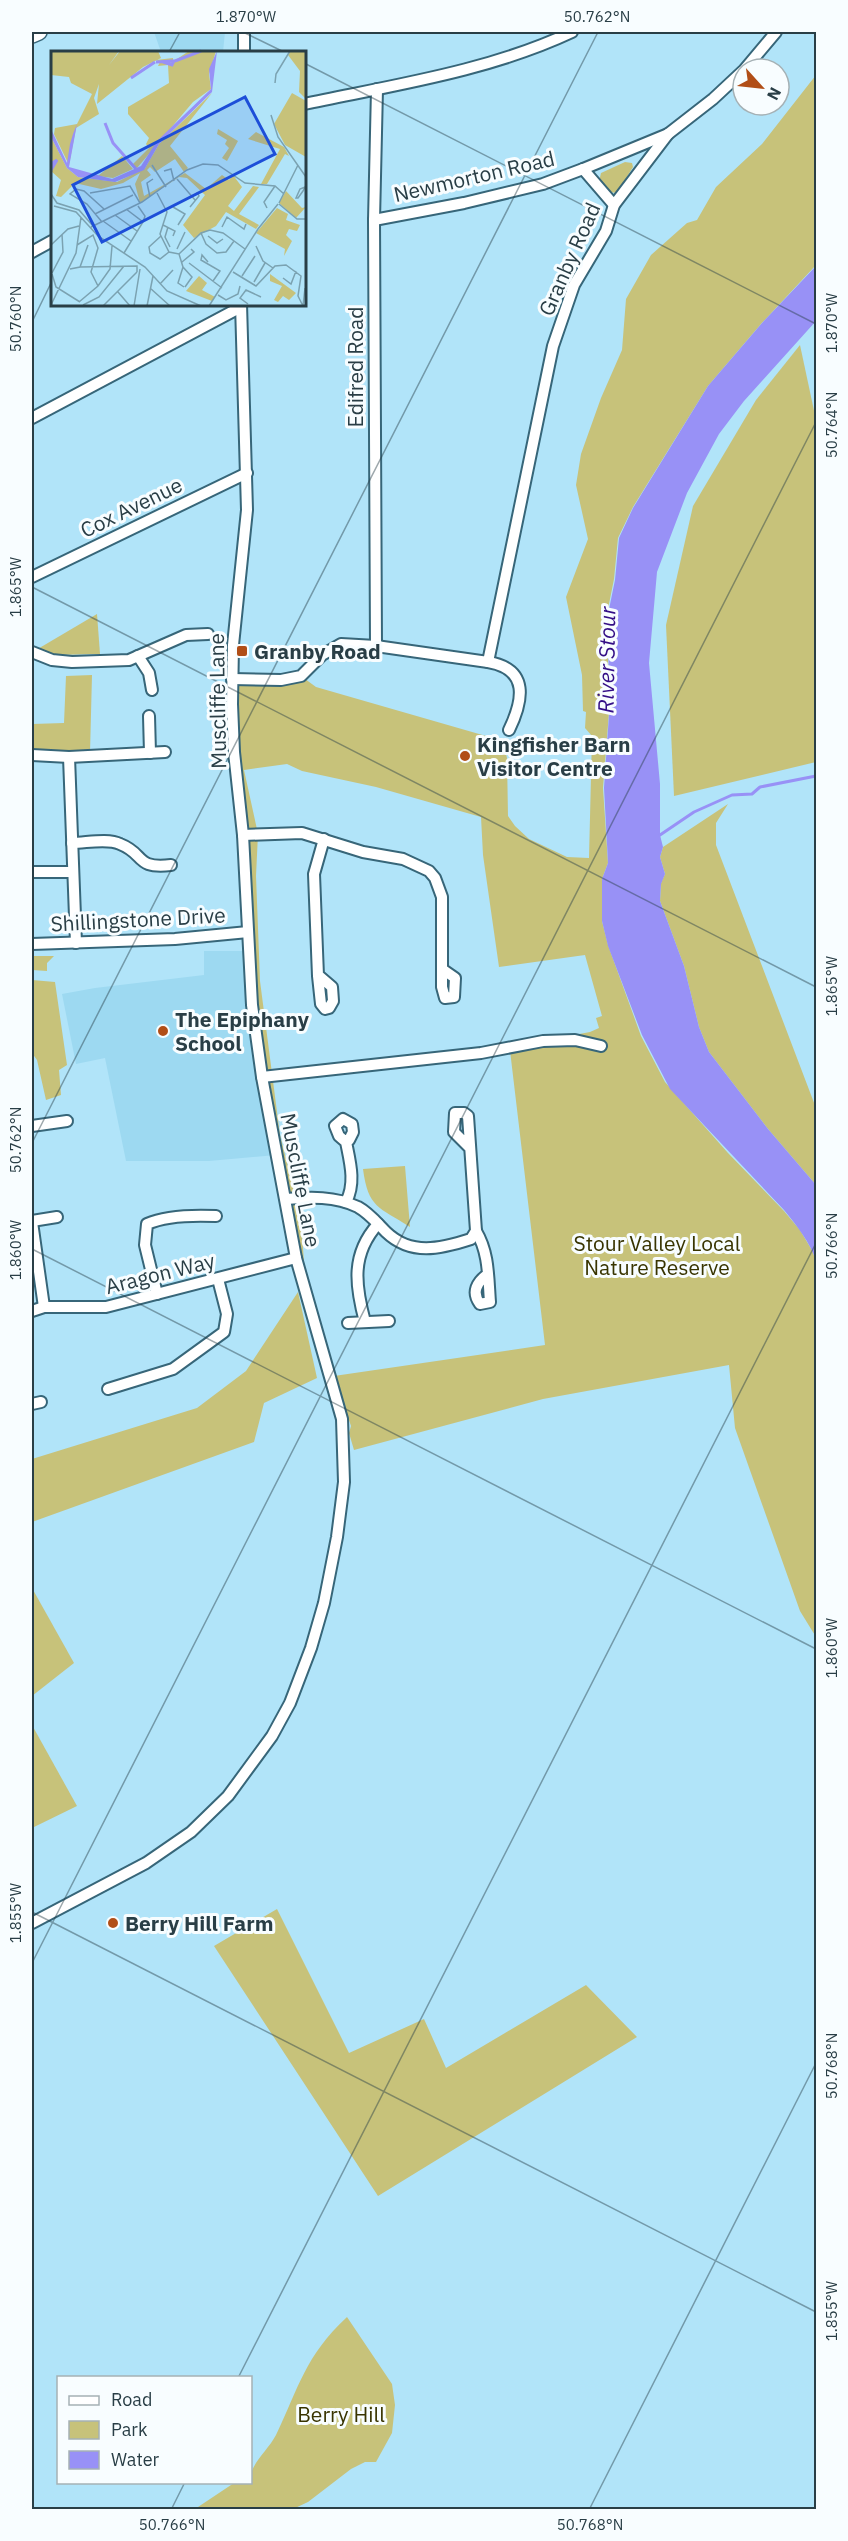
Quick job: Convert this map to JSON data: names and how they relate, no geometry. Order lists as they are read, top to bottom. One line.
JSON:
{"streets":{"street":["Newmorton Road","Granby Road","Edifred Road","Cox Avenue","Muscliffe Lane","Shillingstone Drive","Aragon Way"]},"crossings":[["Newmorton Road","Granby Road"],["Newmorton Road","Edifred Road"],["Cox Avenue","Muscliffe Lane"],["Muscliffe Lane","Shillingstone Drive"],["Muscliffe Lane","Aragon Way"]],"water":["River Stour"],"parks":["Stour Valley Local Nature Reserve","Berry Hill"],"places":{"transit":["Granby Road"],"other":["Kingfisher Barn Visitor Centre","The Epiphany School","Berry Hill Farm"]},"legend":["Road","Park","Water"],"north":"bottom right","coordinates":["1.870°W","50.762°N","50.760°N","50.764°N","1.865°W","50.766°N","1.860°W","1.855°W","50.768°N"]}
